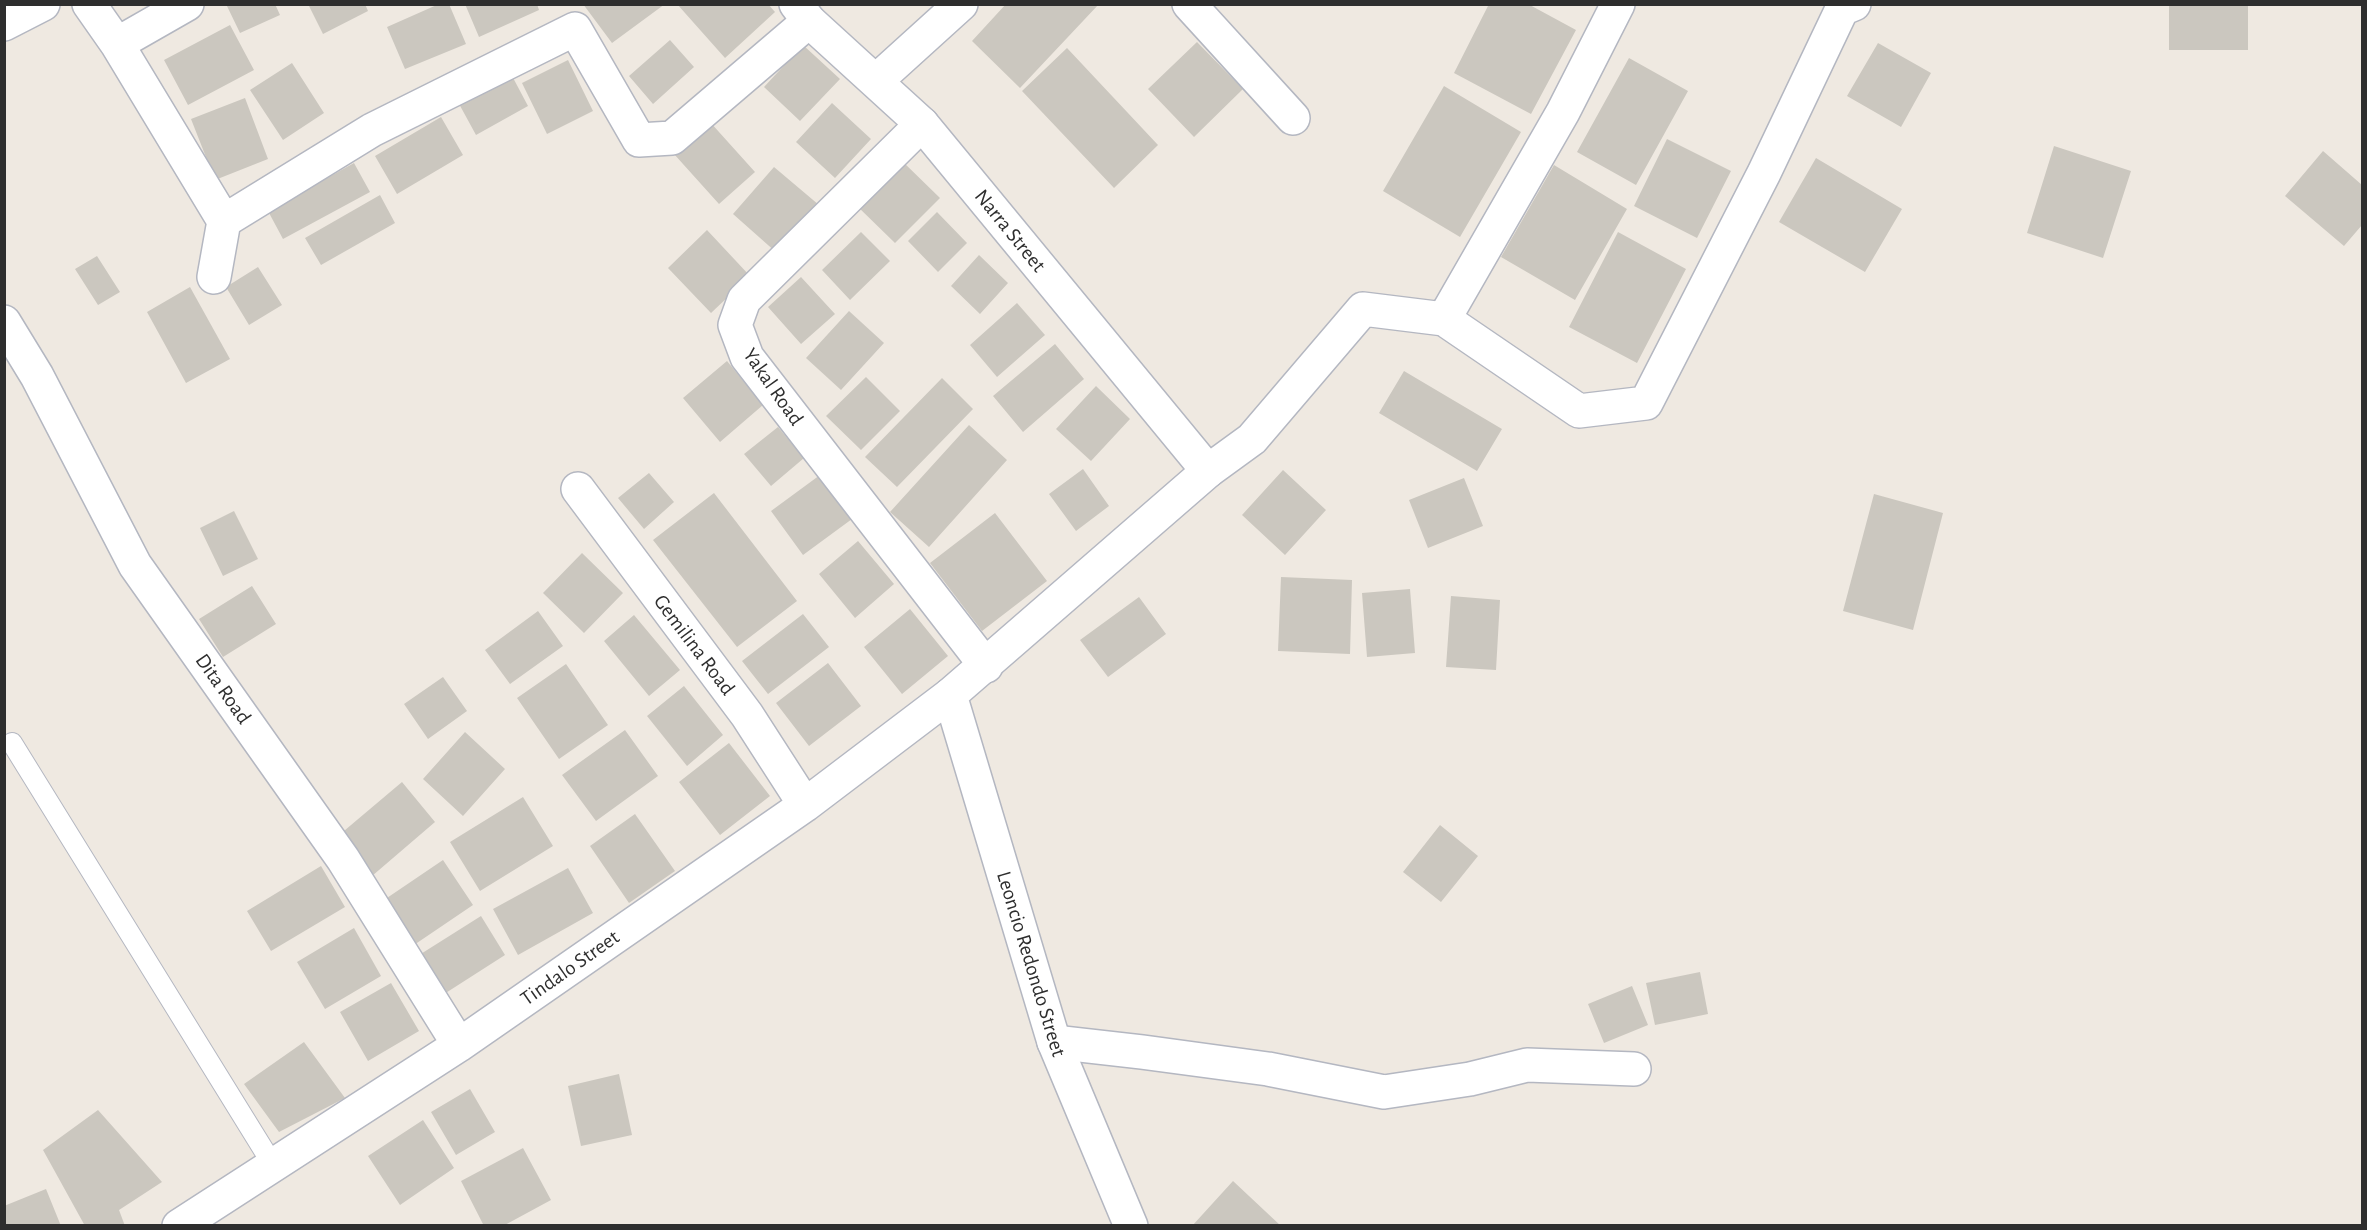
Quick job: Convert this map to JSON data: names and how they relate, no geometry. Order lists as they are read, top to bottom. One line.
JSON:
{"streets":{"street":["Narra Street","Yakal Road","Gemilina Road","Dita Road","Leoncio Redondo Street","Tindalo Street"]},"crossings":[["Narra Street","Yakal Road"],["Narra Street","Tindalo Street"],["Yakal Road","Tindalo Street"],["Gemilina Road","Tindalo Street"],["Dita Road","Tindalo Street"],["Leoncio Redondo Street","Tindalo Street"]]}
